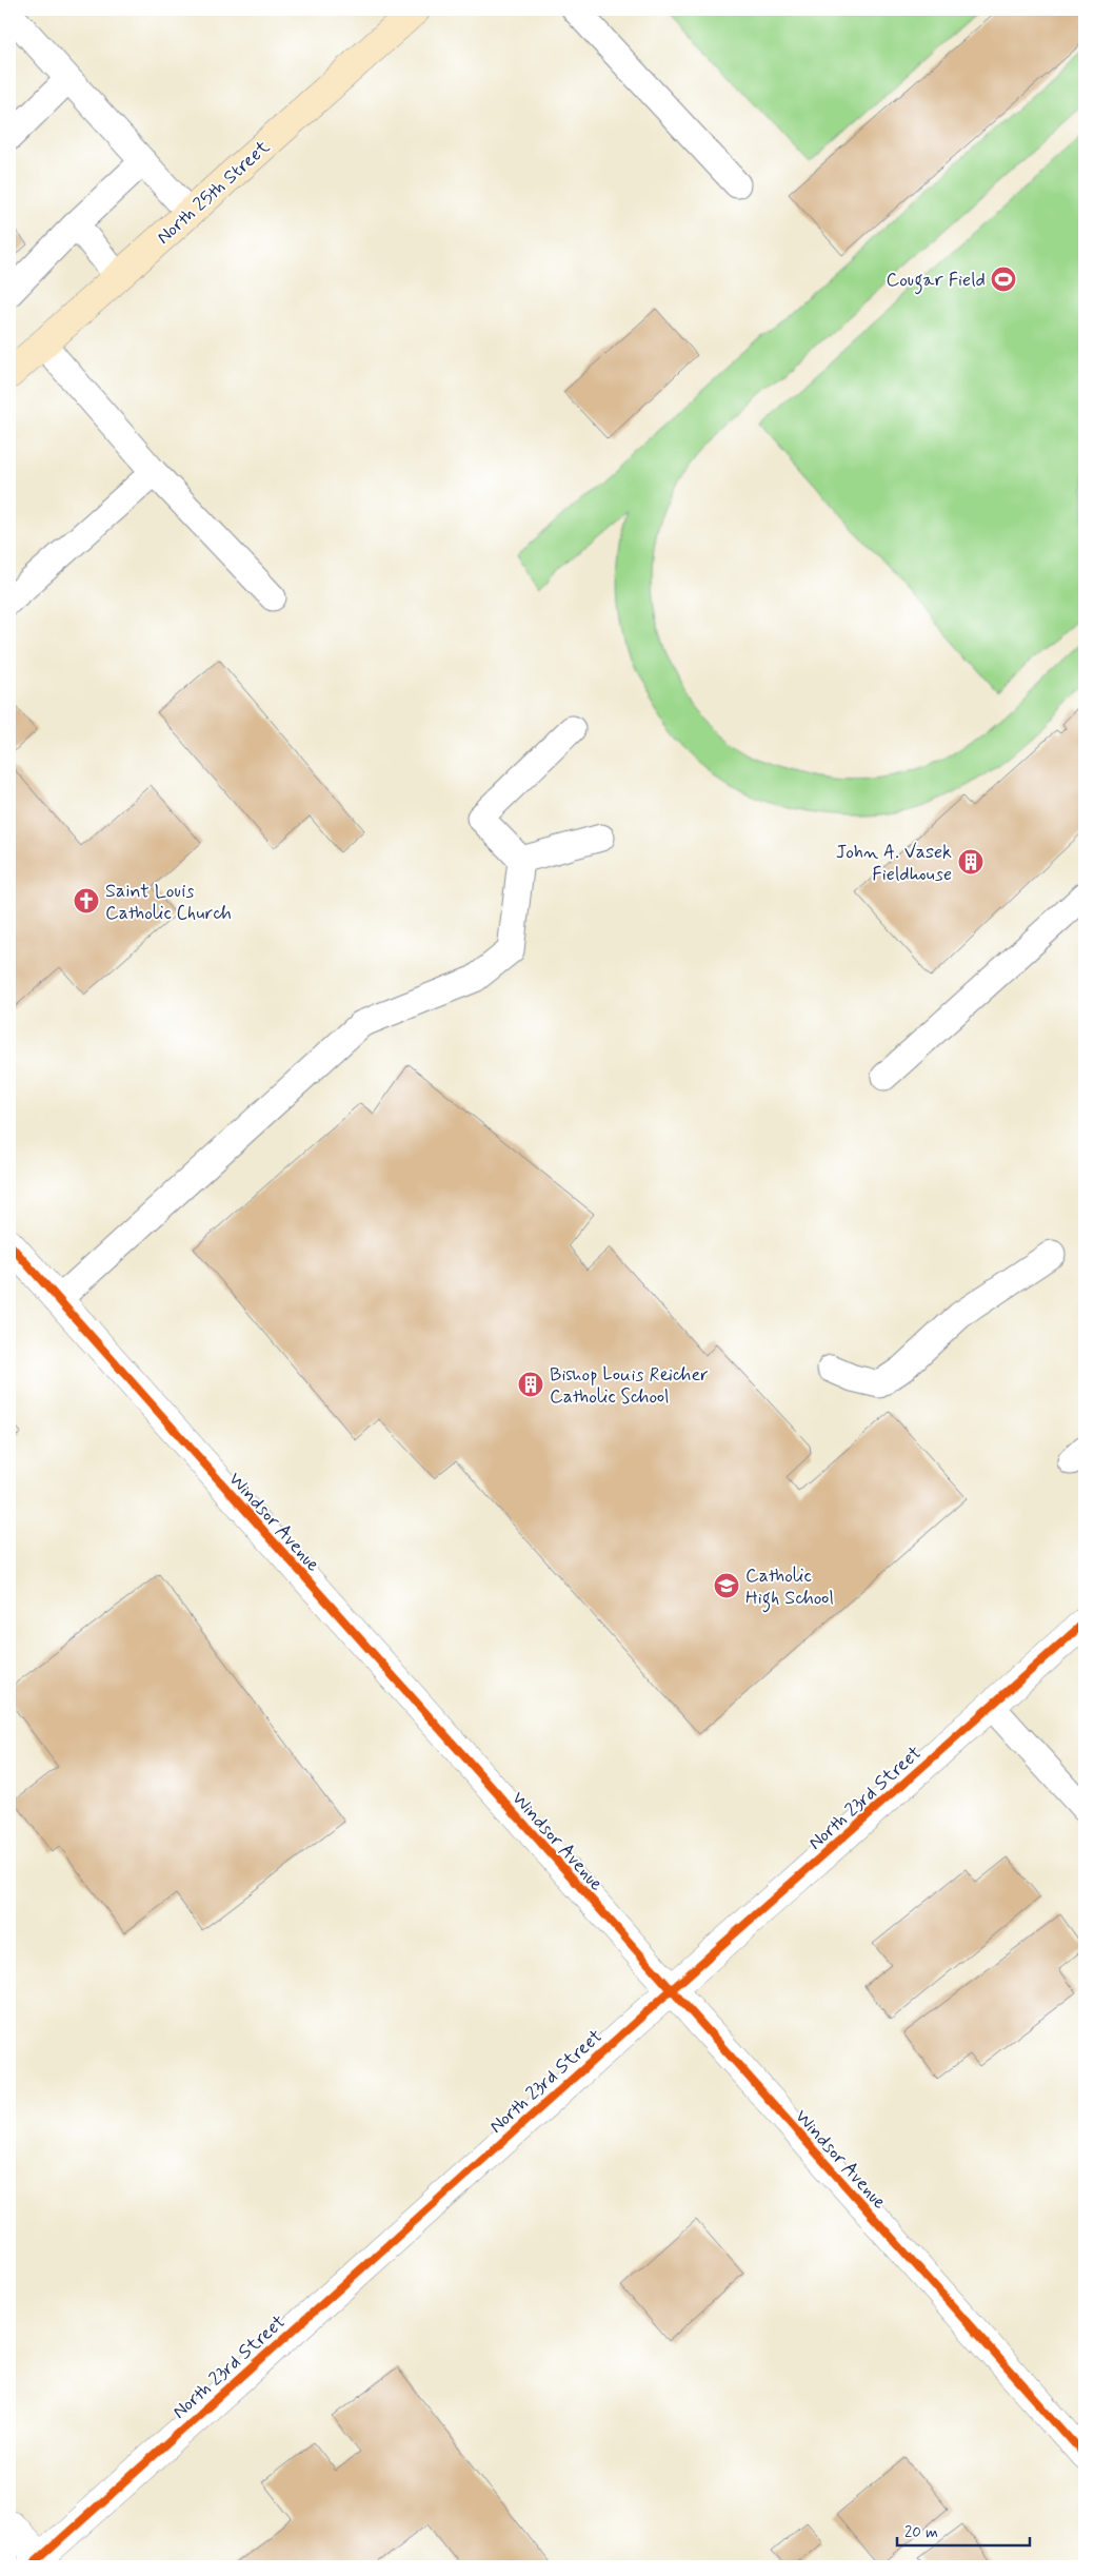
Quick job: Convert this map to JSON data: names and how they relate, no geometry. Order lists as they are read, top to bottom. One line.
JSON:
{"streets":{"main road":["North 25th Street"],"street":["Windsor Avenue","North 23rd Street"]},"crossings":[["Windsor Avenue","North 23rd Street"]],"places":{"sports":["Cougar Field"],"building":["John A. Vasek Fieldhouse","Bishop Louis Reicher Catholic School"],"church":["Saint Louis Catholic Church"],"school or university":["Catholic High School"]},"scale_bar":"20 m"}
